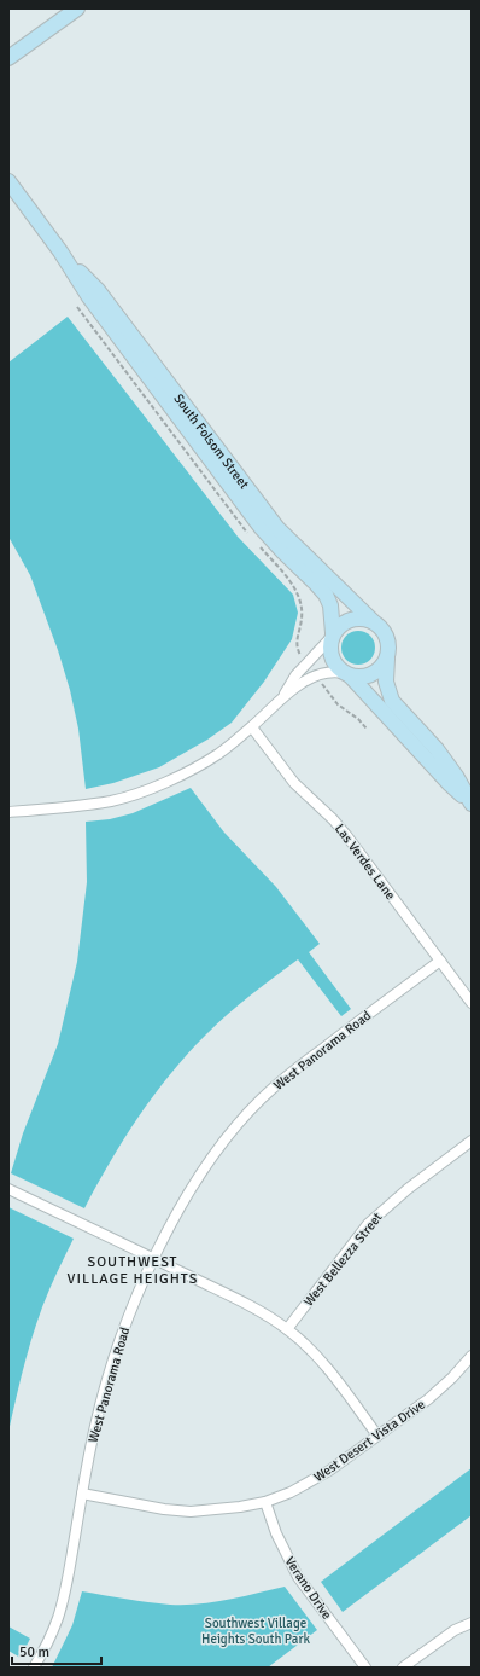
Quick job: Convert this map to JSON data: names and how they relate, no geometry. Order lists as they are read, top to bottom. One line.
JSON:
{"streets":{"street":["South Folsom Street","Las Verdes Lane","West Panorama Road","West Bellezza Street","West Desert Vista Drive","Verano Drive"]},"crossings":[["Las Verdes Lane","West Panorama Road"],["West Panorama Road","West Desert Vista Drive"],["West Desert Vista Drive","Verano Drive"]],"districts":["SOUTHWEST VILLAGE HEIGHTS"],"parks":["Southwest Village Heights South Park"],"scale_bar":"50 m"}
